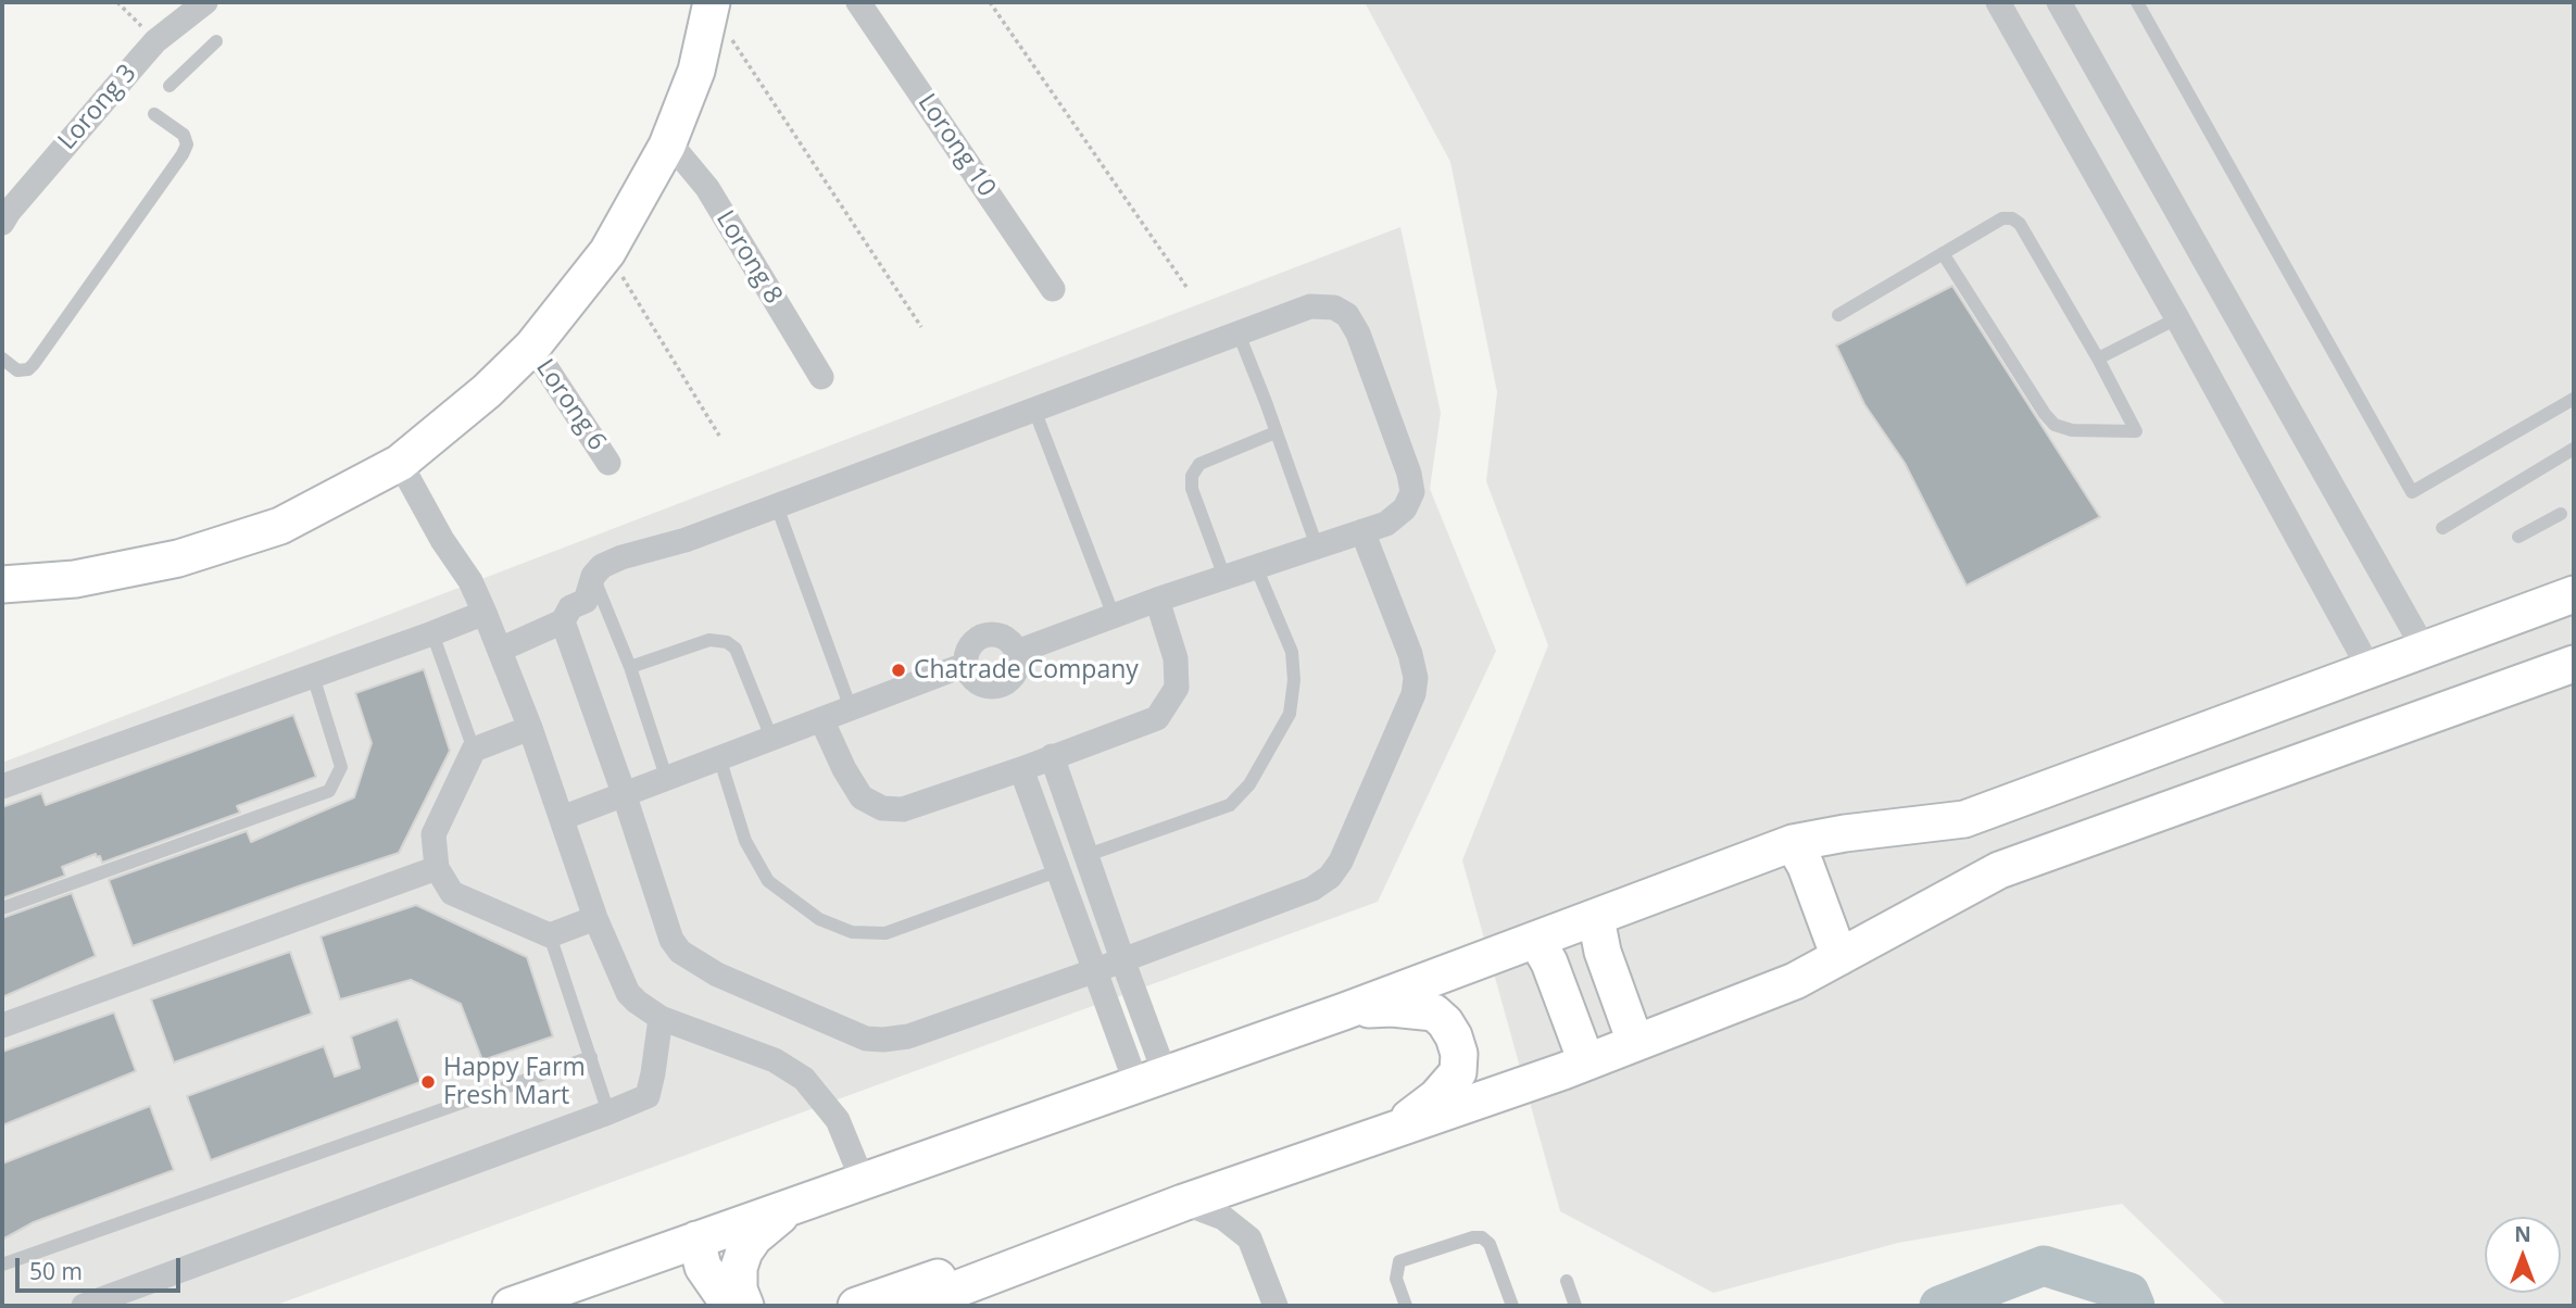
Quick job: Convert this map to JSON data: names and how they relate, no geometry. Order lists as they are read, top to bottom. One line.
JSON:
{"streets":{"street":["Lorong 3","Lorong 10","Lorong 8","Lorong 6"]},"places":["Chatrade Company","Happy Farm Fresh Mart"],"scale_bar":"50 m","north":"top"}
